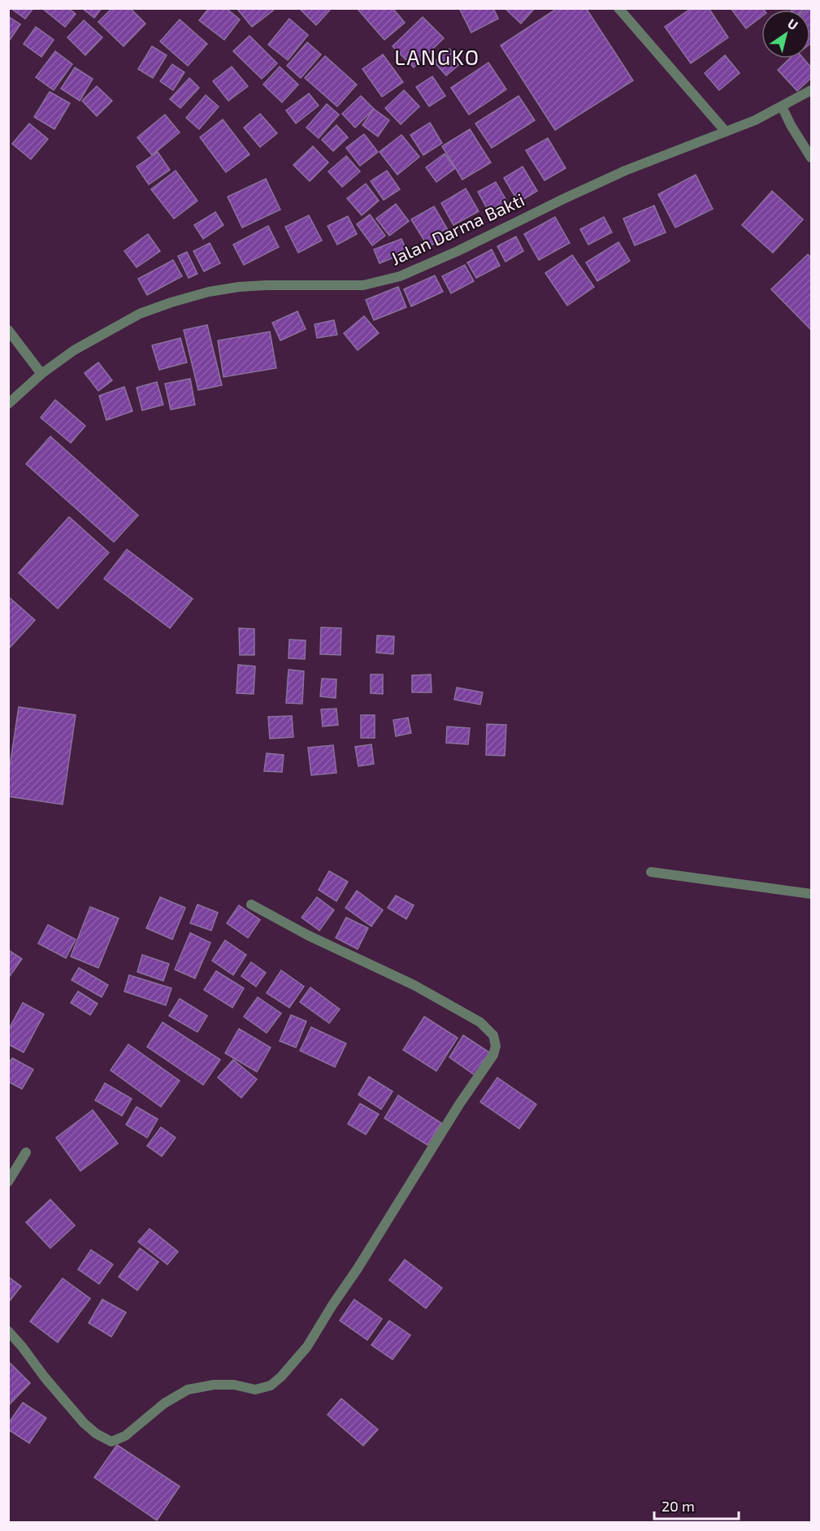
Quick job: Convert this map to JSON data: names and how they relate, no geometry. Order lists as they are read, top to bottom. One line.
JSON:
{"streets":{"street":["Jalan Darma Bakti"]},"districts":["LANGKO"],"scale_bar":"20 m","north":"top right"}
